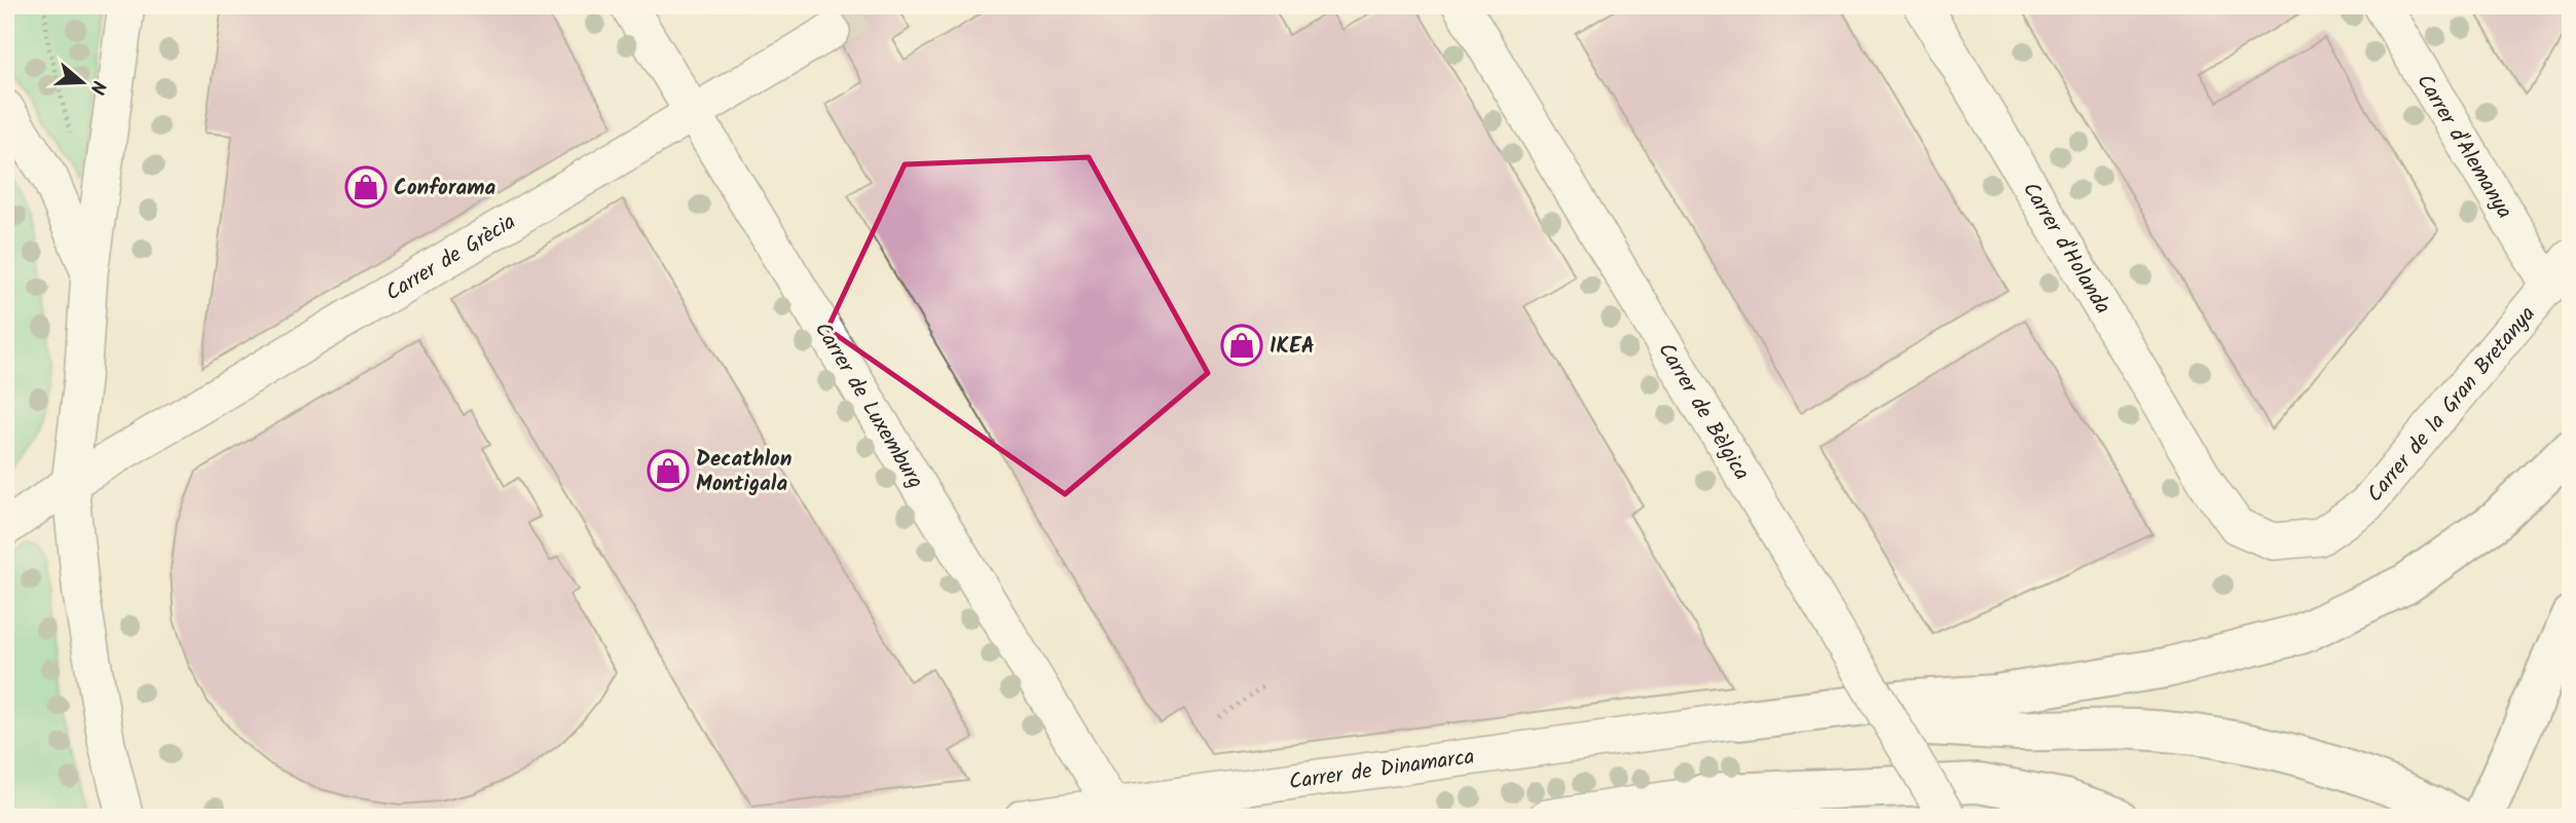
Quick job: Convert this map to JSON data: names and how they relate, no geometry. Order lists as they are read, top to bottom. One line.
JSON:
{"streets":{"street":["Carrer d'Alemanya","Carrer d'Holanda","Carrer de Grècia","Carrer de la Gran Bretanya","Carrer de Luxemburg","Carrer de Bèlgica","Carrer de Dinamarca"]},"crossings":[["Carrer d'Alemanya","Carrer de la Gran Bretanya"],["Carrer d'Holanda","Carrer de la Gran Bretanya"],["Carrer de Grècia","Carrer de Luxemburg"],["Carrer de Luxemburg","Carrer de Dinamarca"]],"places":{"shop":["Conforama","IKEA","Decathlon Montigala"]},"north":"right"}
